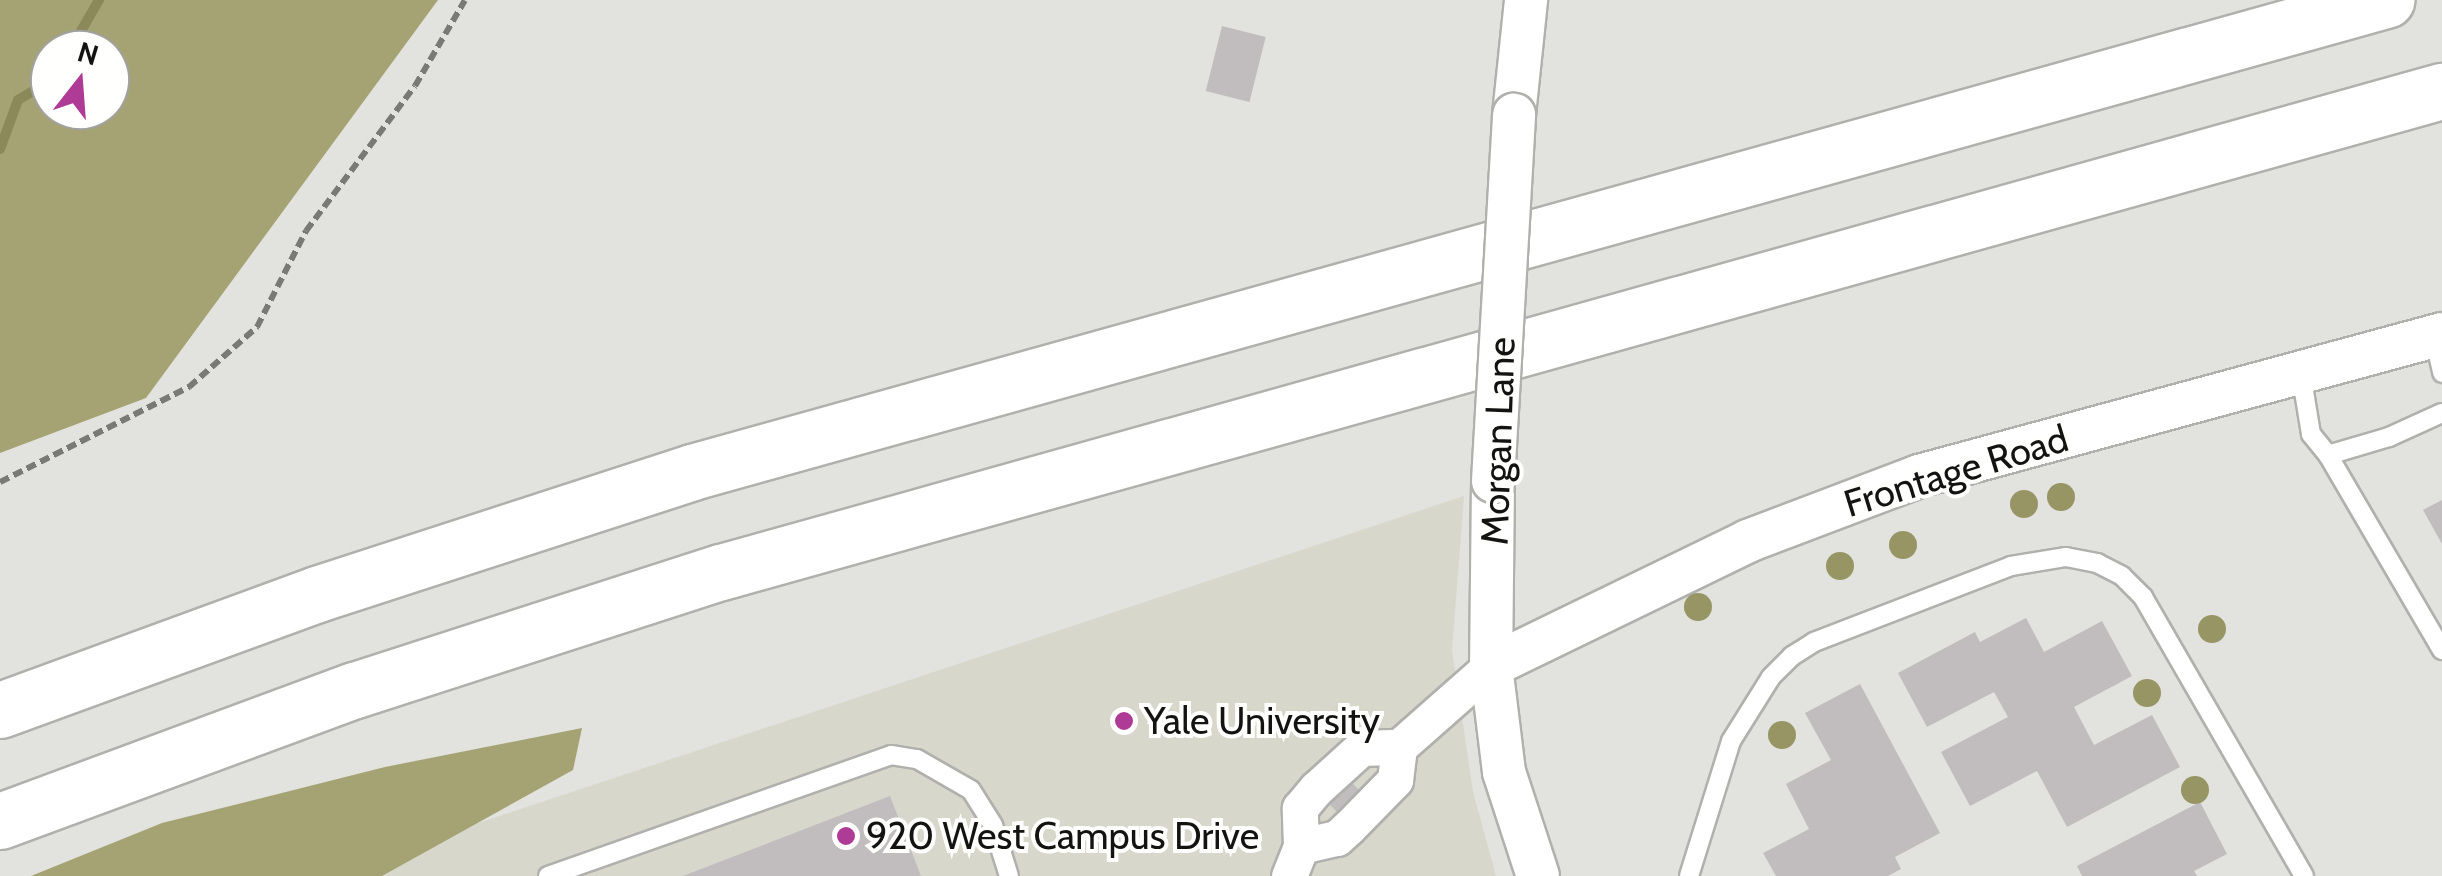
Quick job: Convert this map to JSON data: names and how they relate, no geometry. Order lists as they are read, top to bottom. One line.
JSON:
{"streets":{"street":["Morgan Lane","Frontage Road"]},"crossings":[["Morgan Lane","Frontage Road"]],"places":["Yale University","920 West Campus Drive"],"north":"top"}
